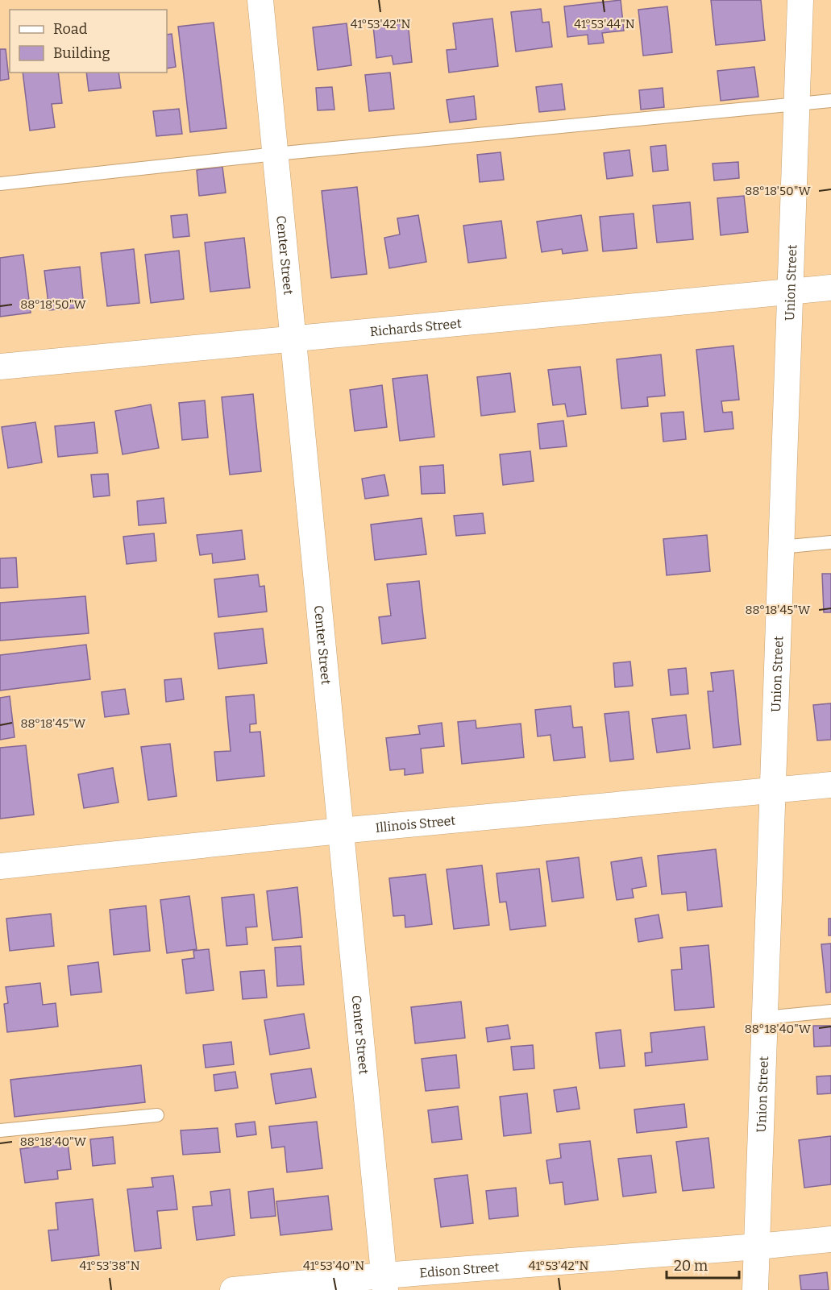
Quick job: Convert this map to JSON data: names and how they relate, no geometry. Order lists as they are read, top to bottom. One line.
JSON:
{"streets":{"street":["Center Street","Union Street","Richards Street","Illinois Street","Edison Street"]},"crossings":[["Center Street","Richards Street"],["Center Street","Illinois Street"],["Center Street","Edison Street"],["Union Street","Richards Street"],["Union Street","Illinois Street"],["Union Street","Edison Street"]],"legend":["Road","Building"],"scale_bar":"20 m","coordinates":["41°53'42\"N","41°53'44\"N","88°18'50\"W","88°18'45\"W","88°18'40\"W","41°53'38\"N","41°53'40\"N"]}
